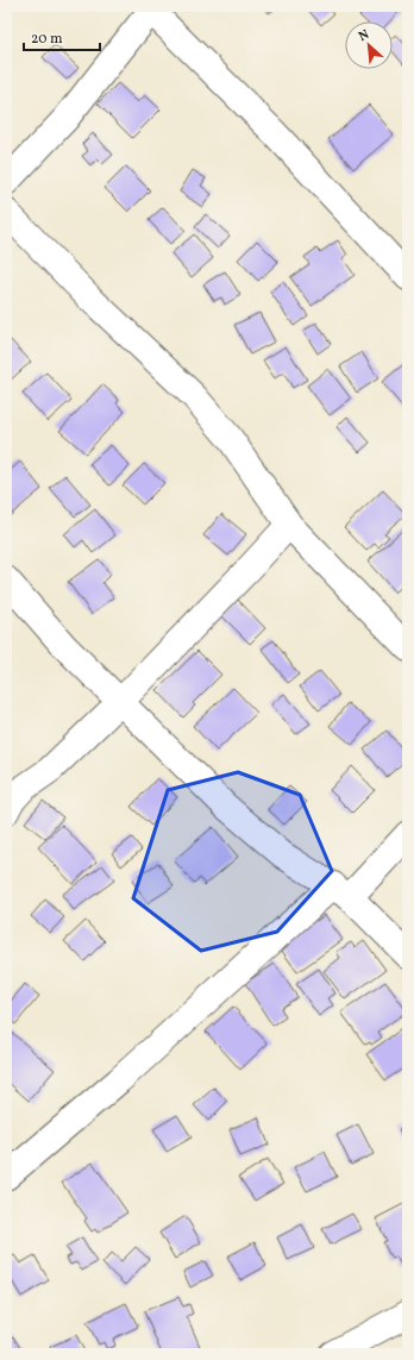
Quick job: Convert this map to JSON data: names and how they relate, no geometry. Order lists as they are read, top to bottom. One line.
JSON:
{"scale_bar":"20 m","north":"top left"}
